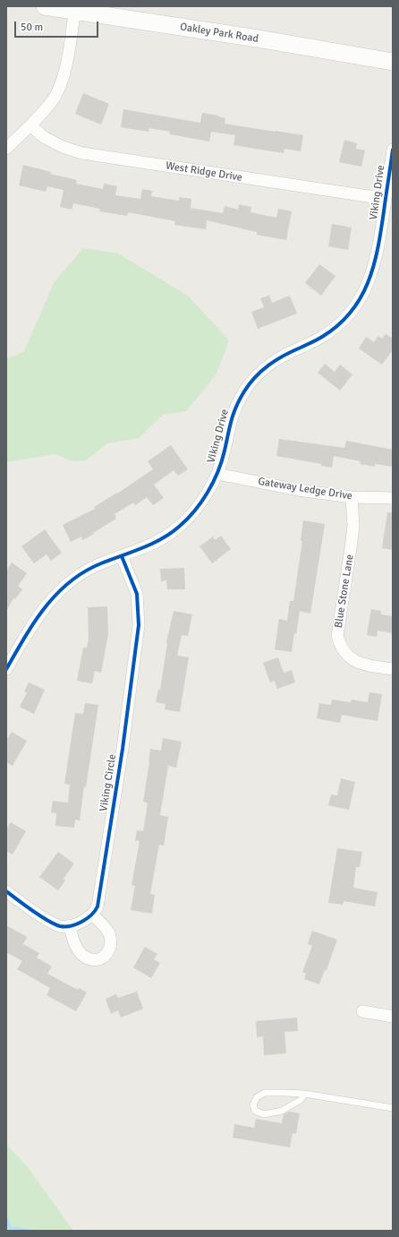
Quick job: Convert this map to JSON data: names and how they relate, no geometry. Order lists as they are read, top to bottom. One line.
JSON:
{"streets":{"street":["Oakley Park Road","West Ridge Drive","Viking Drive","Gateway Ledge Drive","Blue Stone Lane","Viking Circle"]},"crossings":[["West Ridge Drive","Viking Drive"],["Viking Drive","Gateway Ledge Drive"],["Viking Drive","Viking Circle"],["Gateway Ledge Drive","Blue Stone Lane"]],"scale_bar":"50 m"}
